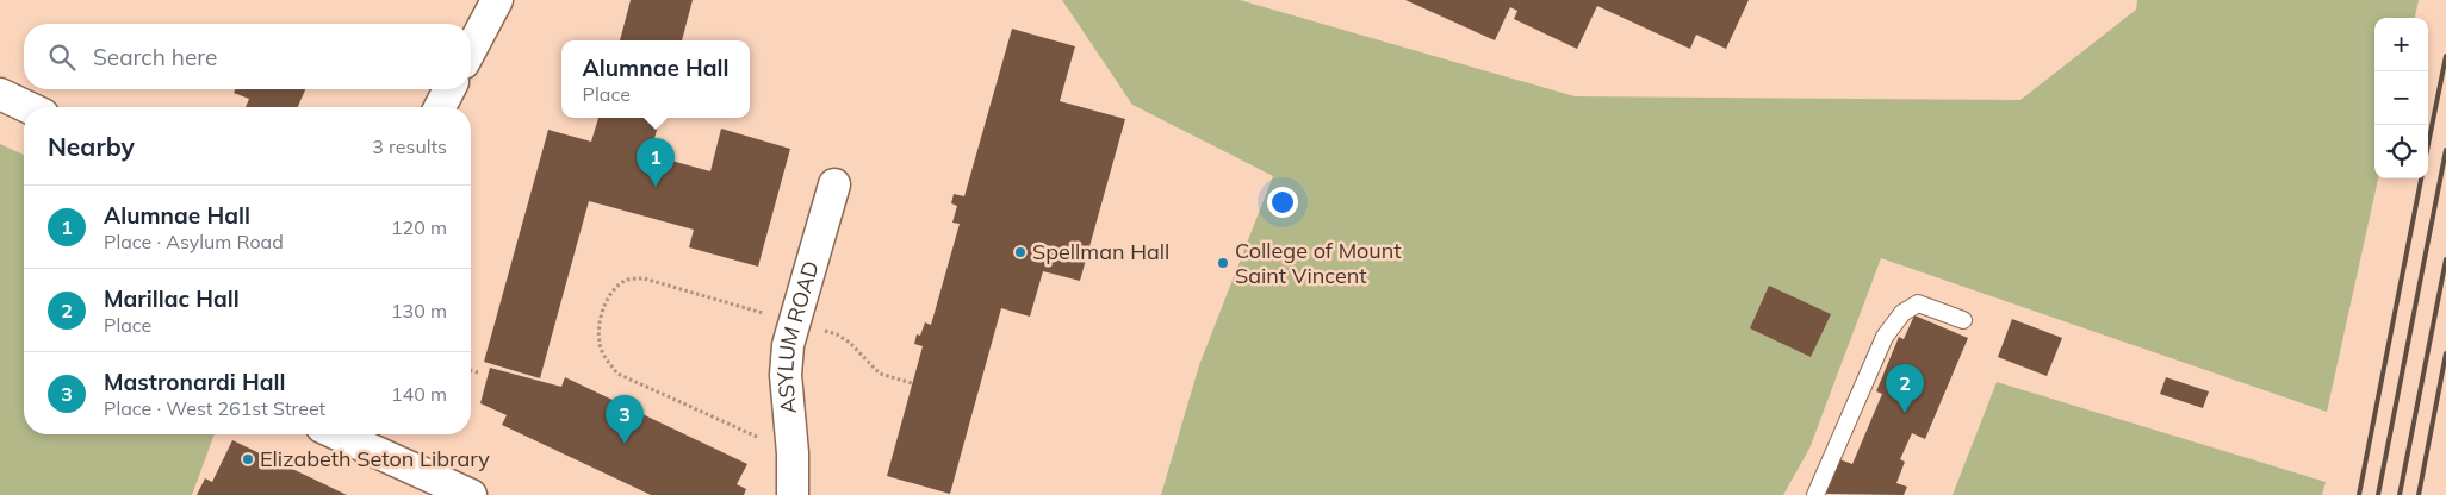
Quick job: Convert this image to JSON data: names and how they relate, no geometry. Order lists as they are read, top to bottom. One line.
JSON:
{"streets":{"street":["ASYLUM ROAD"]},"places":["Spellman Hall","College of Mount Saint Vincent","Elizabeth Seton Library"],"page":{"map_buttons":["+","−"],"search":"Search here","popup":["Alumnae Hall","Place"],"heading":["Nearby","3 results"],"pins":["1","2","3"],"list":[{"mark":"1","name":"Alumnae Hall","note":"Place · Asylum Road","value":"120 m"},{"mark":"2","name":"Marillac Hall","note":"Place","value":"130 m"},{"mark":"3","name":"Mastronardi Hall","note":"Place · West 261st Street","value":"140 m"}]}}
